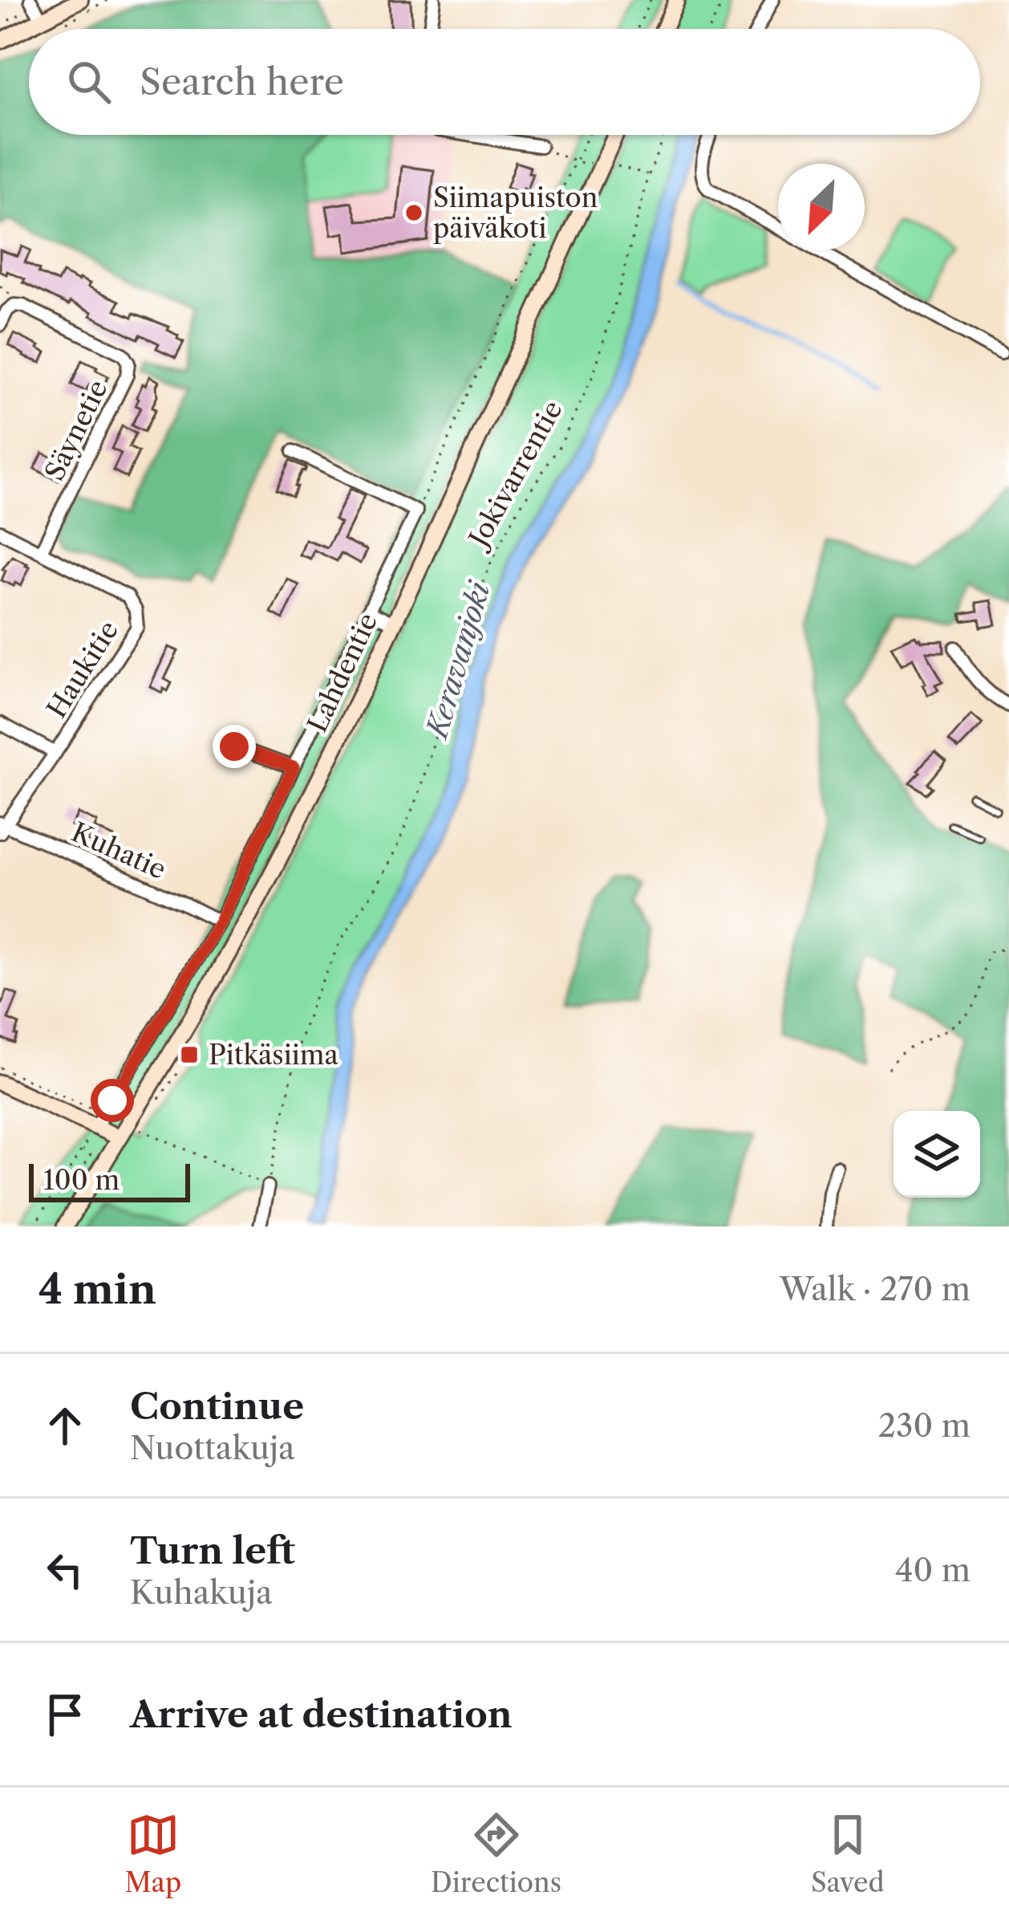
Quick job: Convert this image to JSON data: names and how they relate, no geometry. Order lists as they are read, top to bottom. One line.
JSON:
{"streets":{"main road":["Lahdentie"],"street":["Säynetie","Haukitie","Kuhatie"],"path":["Jokivarrentie"]},"crossings":[["Säynetie","Haukitie"],["Haukitie","Kuhatie"]],"water":["Keravanjoki"],"places":{"other":["Siimapuiston päiväkoti"],"transit":["Pitkäsiima"]},"scale_bar":"100 m","north":"bottom left","page":{"search":"Search here","scale":"100 m","heading":["4 min","Walk · 270 m"],"list":[["Continue","Nuottakuja","230 m"],["Turn left","Kuhakuja","40 m"],"Arrive at destination"],"nav":["Map","Directions","Saved"]}}
